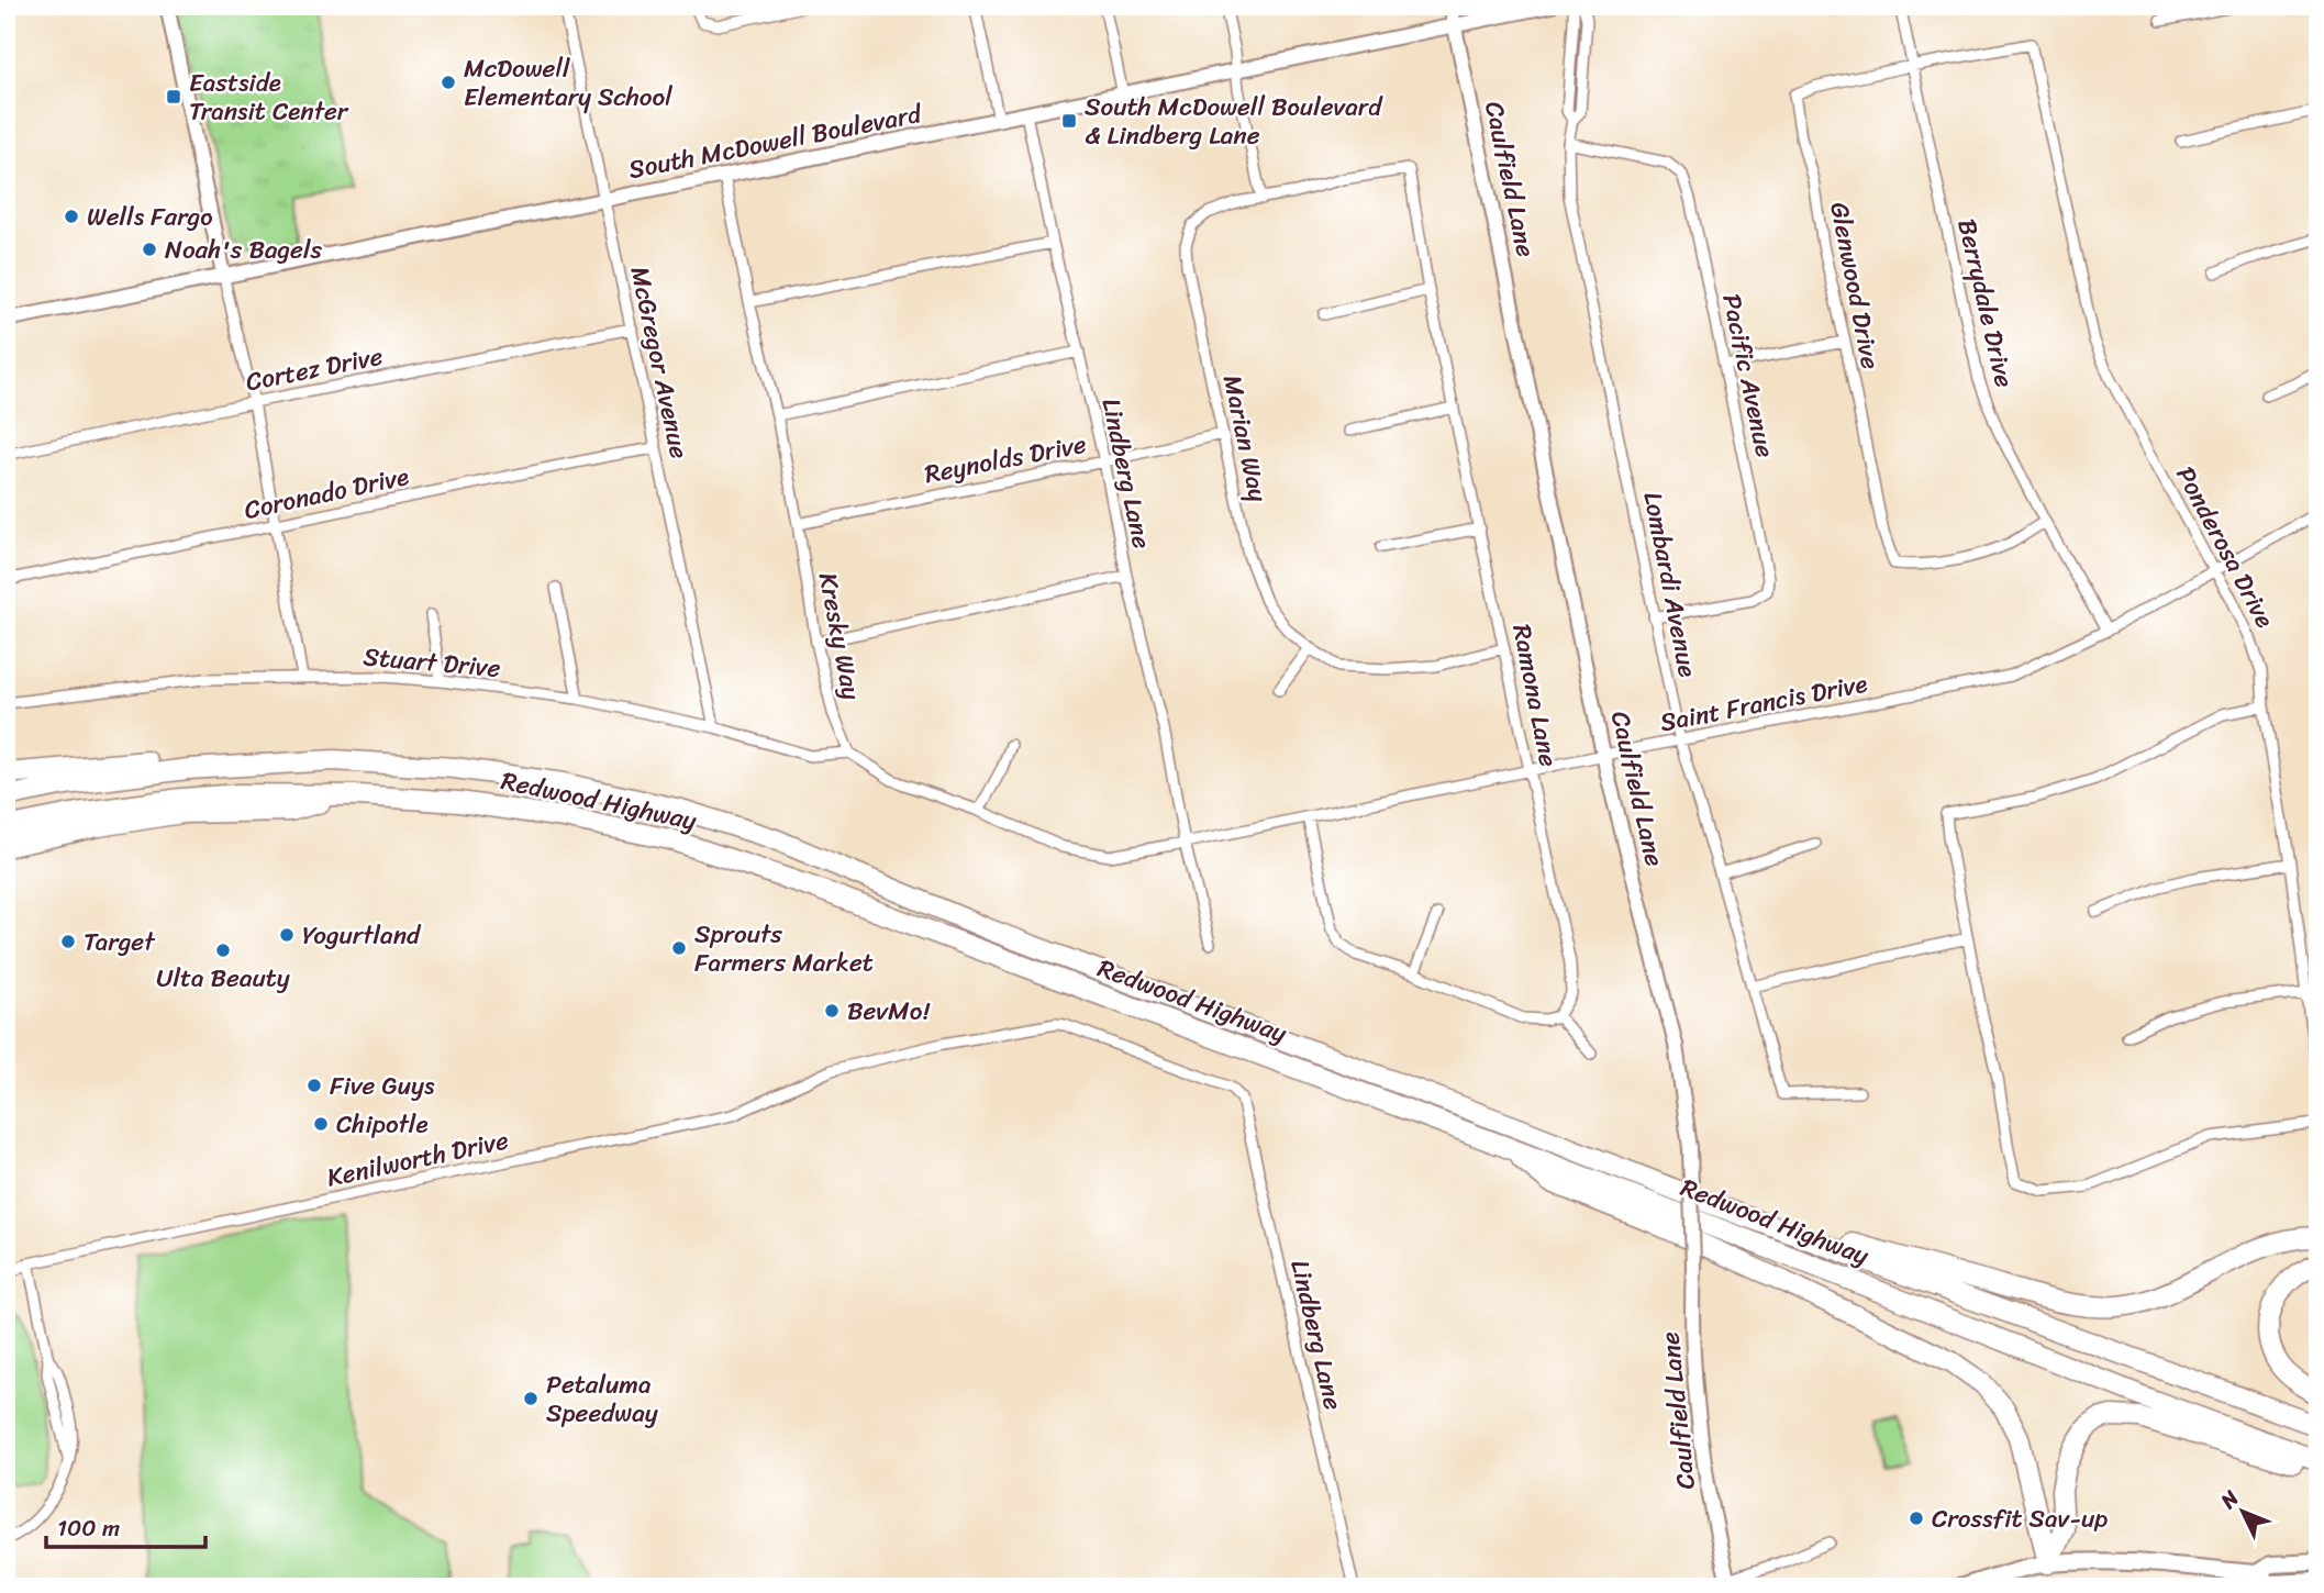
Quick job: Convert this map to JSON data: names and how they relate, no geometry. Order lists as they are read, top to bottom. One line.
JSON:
{"streets":{"highway":["Redwood Highway"],"main road":["South McDowell Boulevard","Caulfield Lane"],"street":["Glenwood Drive","Berrydale Drive","McGregor Avenue","Cortez Drive","Pacific Avenue","Marian Way","Reynolds Drive","Lindberg Lane","Coronado Drive","Ponderosa Drive","Lombardi Avenue","Kresky Way","Stuart Drive","Ramona Lane","Saint Francis Drive","Kenilworth Drive"]},"crossings":[["South McDowell Boulevard","Caulfield Lane"],["South McDowell Boulevard","McGregor Avenue"],["South McDowell Boulevard","Lindberg Lane"],["South McDowell Boulevard","Kresky Way"],["Caulfield Lane","Saint Francis Drive"],["Glenwood Drive","Berrydale Drive"],["Glenwood Drive","Ponderosa Drive"],["Berrydale Drive","Saint Francis Drive"],["McGregor Avenue","Cortez Drive"],["McGregor Avenue","Coronado Drive"],["McGregor Avenue","Stuart Drive"],["Pacific Avenue","Lombardi Avenue"],["Marian Way","Reynolds Drive"],["Marian Way","Ramona Lane"],["Reynolds Drive","Lindberg Lane"],["Reynolds Drive","Kresky Way"],["Lindberg Lane","Saint Francis Drive"],["Lindberg Lane","Kenilworth Drive"],["Ponderosa Drive","Saint Francis Drive"],["Lombardi Avenue","Saint Francis Drive"],["Kresky Way","Stuart Drive"],["Ramona Lane","Saint Francis Drive"]],"places":{"other":["McDowell Elementary School","Wells Fargo","Noah's Bagels","Yogurtland","Target","Sprouts Farmers Market","Ulta Beauty","BevMo!","Five Guys","Chipotle","Petaluma Speedway","Crossfit Sav-up"],"transit":["Eastside Transit Center","South McDowell Boulevard & Lindberg Lane"]},"scale_bar":"100 m","north":"top left"}
